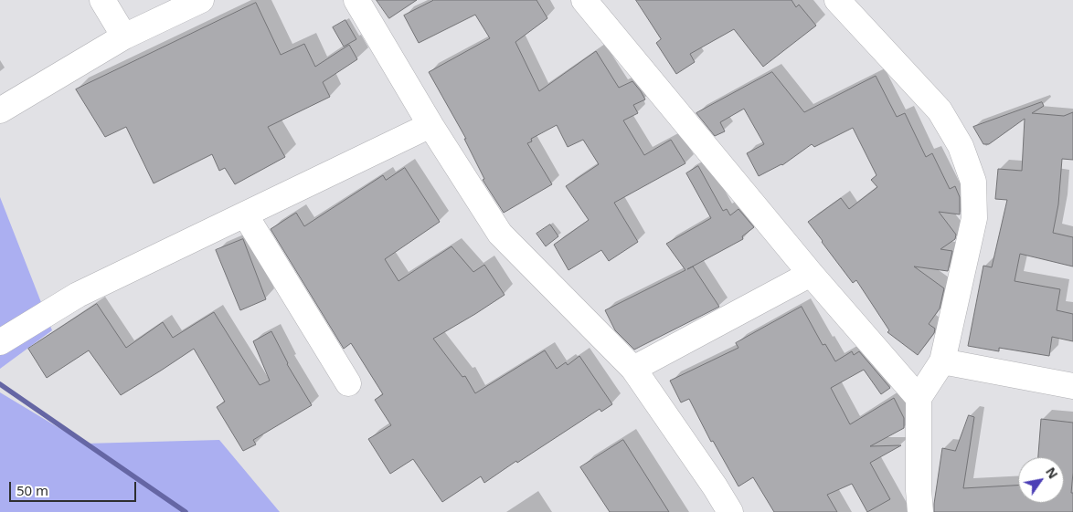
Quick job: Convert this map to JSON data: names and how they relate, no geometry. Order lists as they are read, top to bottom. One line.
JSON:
{"scale_bar":"50 m","north":"top right"}
